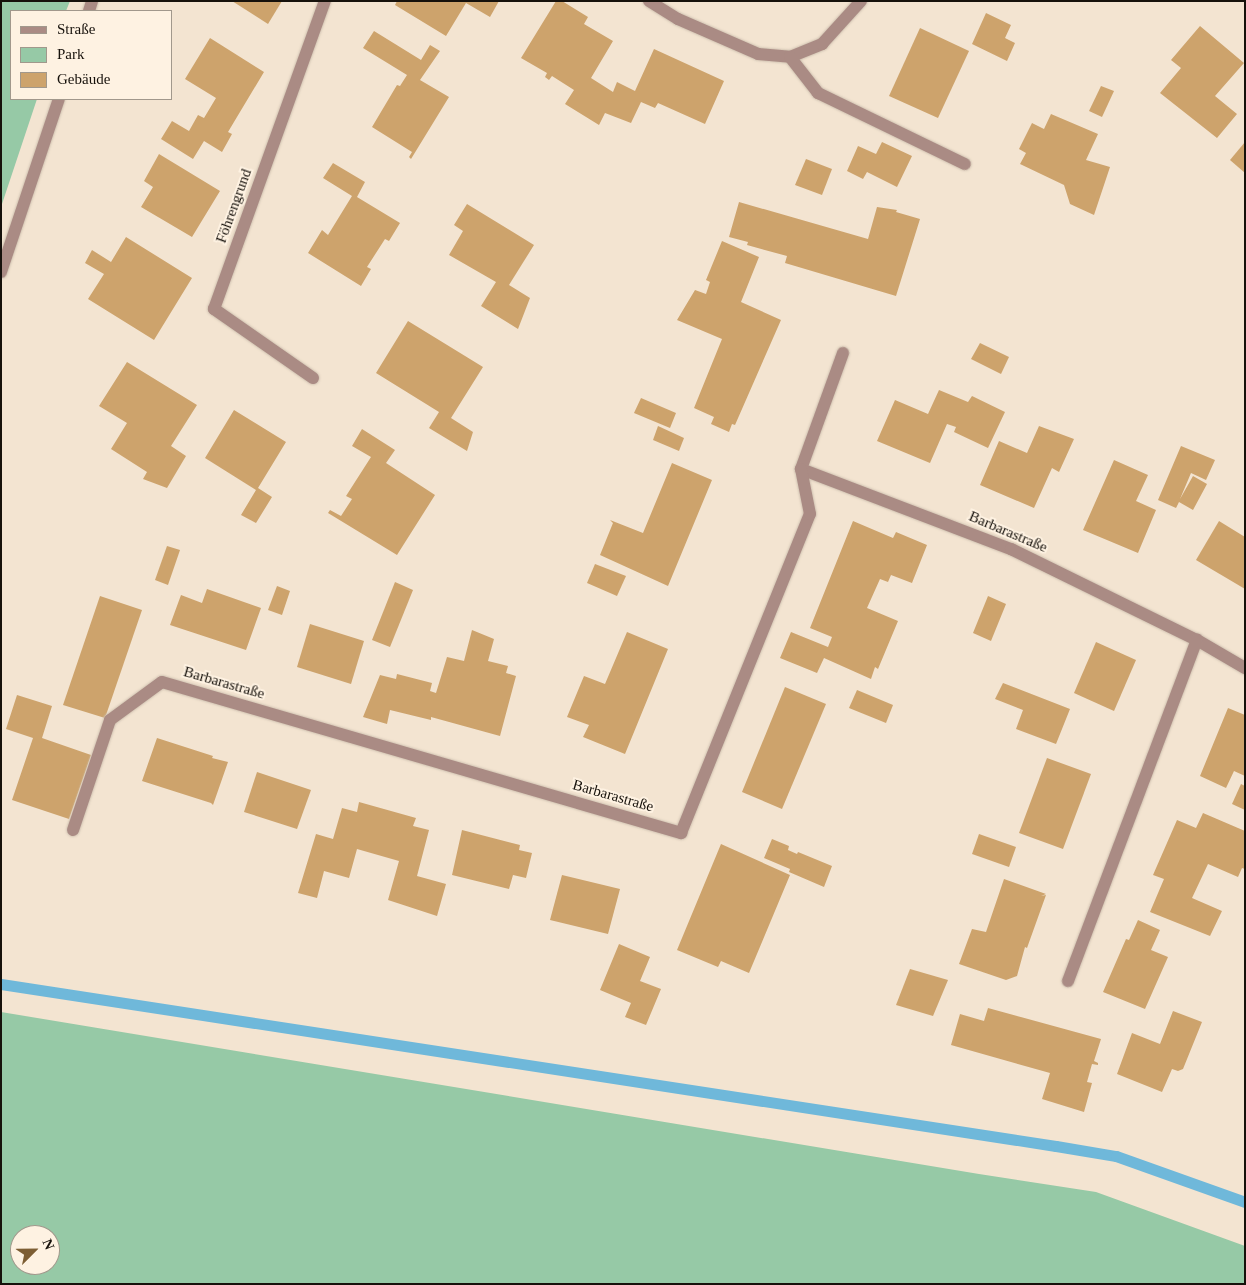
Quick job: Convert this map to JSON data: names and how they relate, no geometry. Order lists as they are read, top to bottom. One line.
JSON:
{"streets":{"street":["Föhrengrund","Barbarastraße"]},"legend":["Straße","Park","Gebäude"],"north":"top right"}
